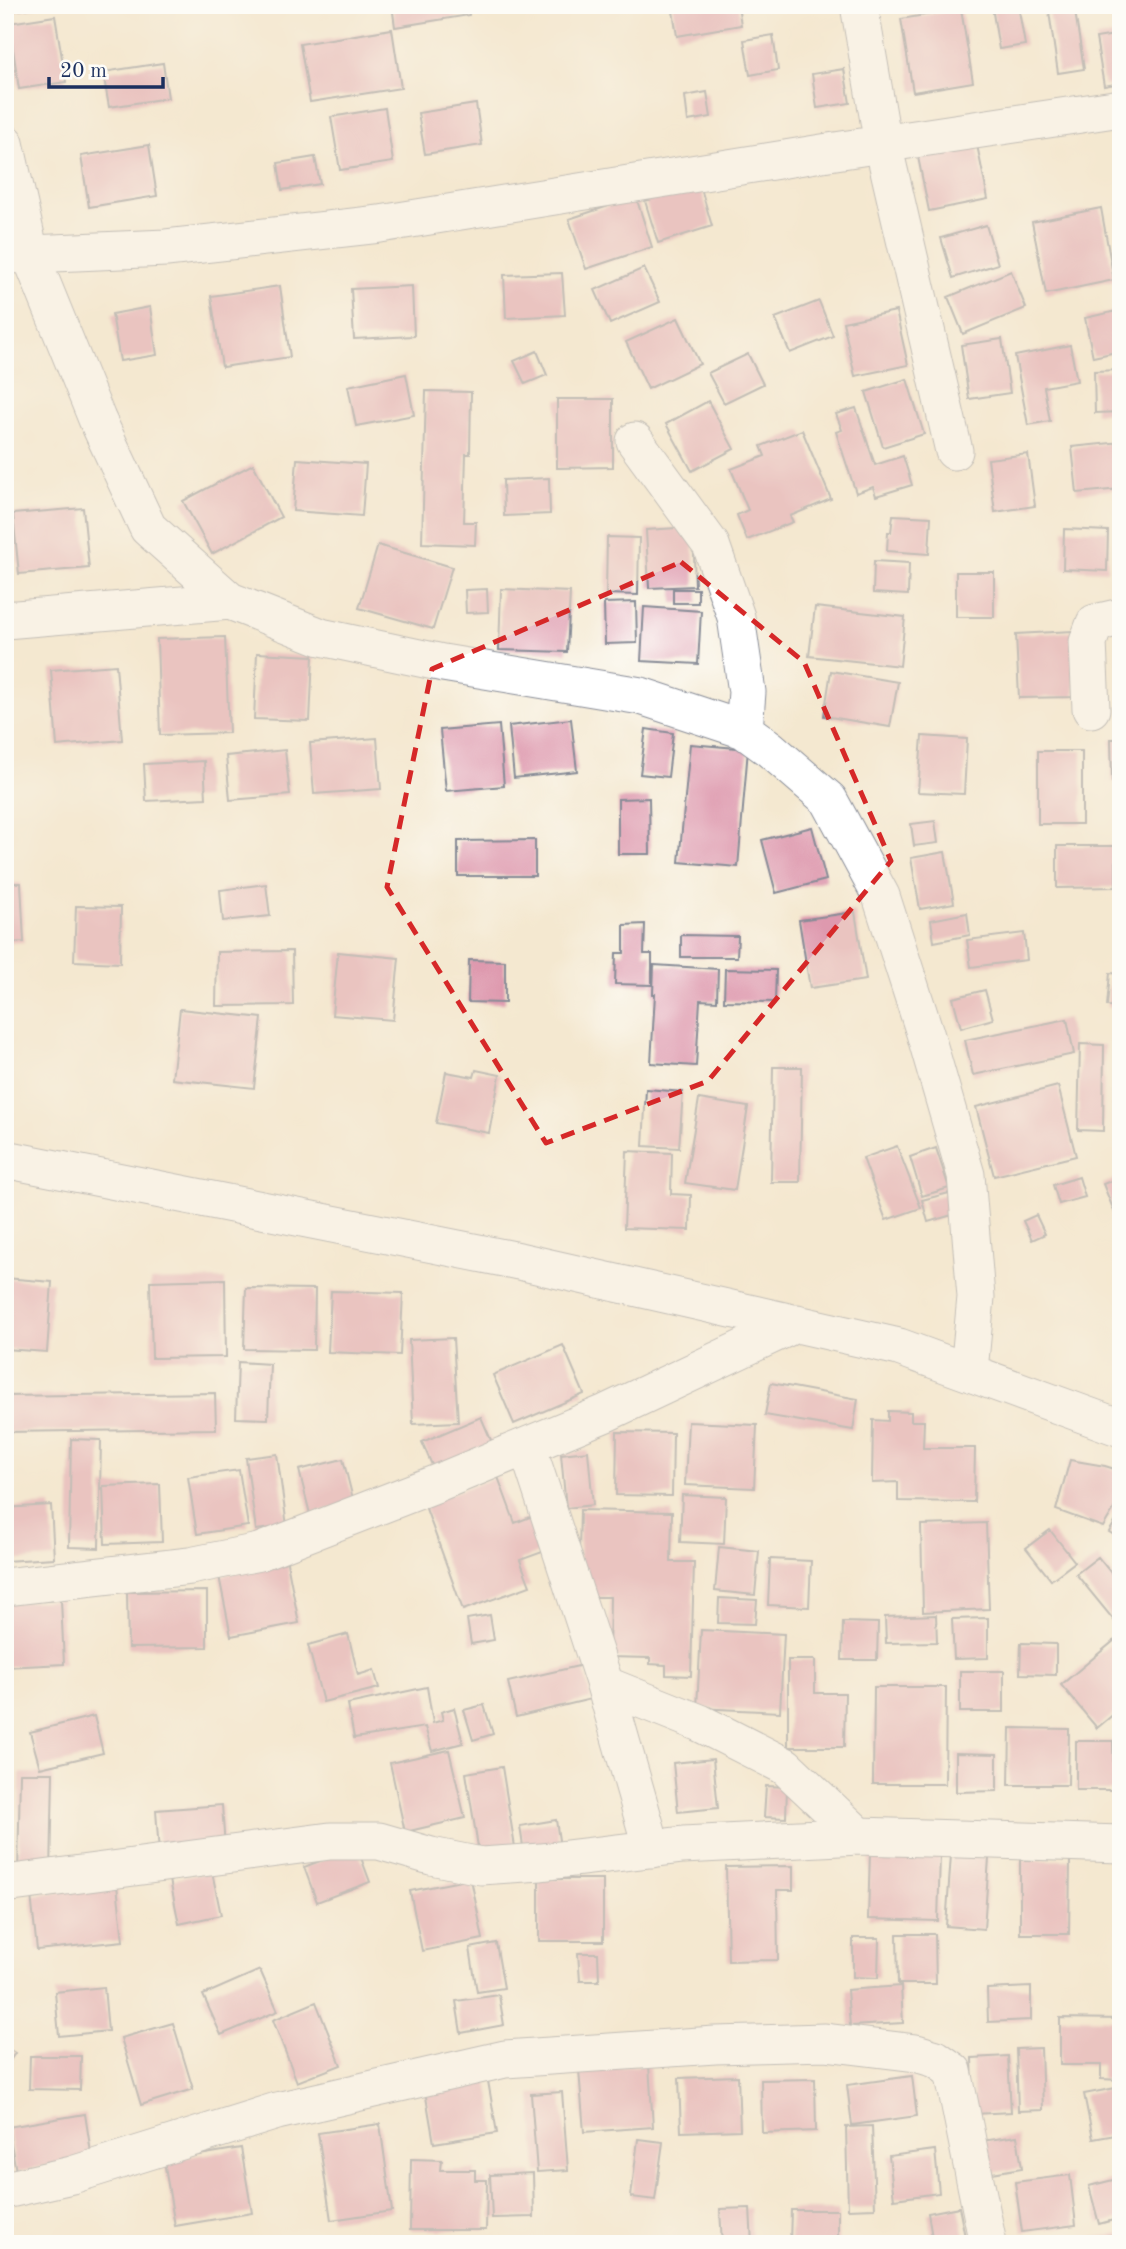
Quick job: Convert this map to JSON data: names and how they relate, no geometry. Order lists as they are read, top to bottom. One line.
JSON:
{"scale_bar":"20 m"}
